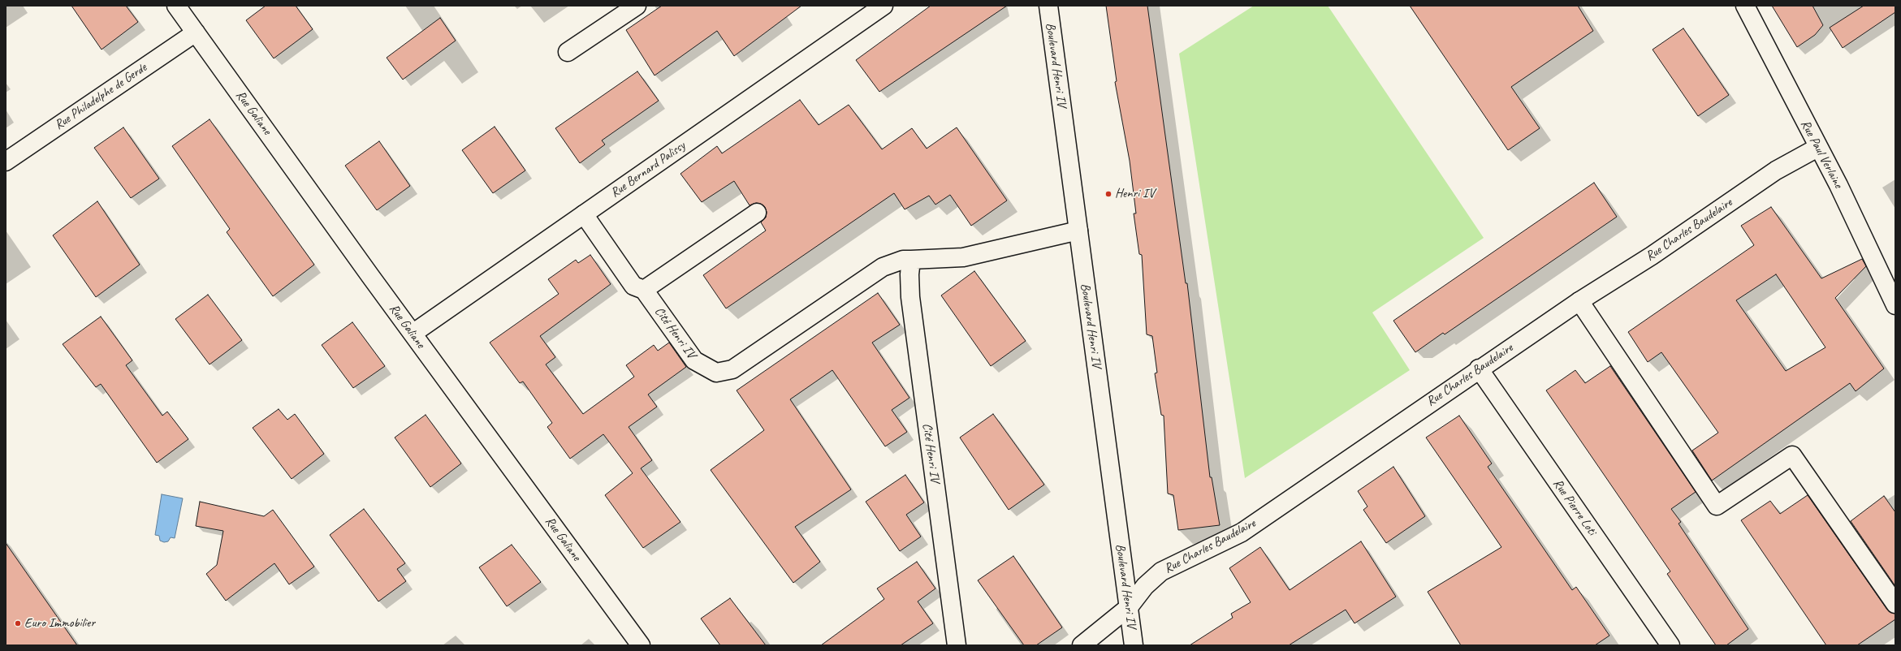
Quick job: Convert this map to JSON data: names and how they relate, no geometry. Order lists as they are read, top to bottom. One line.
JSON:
{"streets":{"street":["Boulevard Henri IV","Rue Philadelphe de Gerde","Rue Galiane","Rue Paul Verlaine","Rue Bernard Palissy","Rue Charles Baudelaire","Cité Henri IV","Rue Pierre Loti"]},"crossings":[["Boulevard Henri IV","Rue Charles Baudelaire"],["Boulevard Henri IV","Cité Henri IV"],["Rue Philadelphe de Gerde","Rue Galiane"],["Rue Galiane","Rue Bernard Palissy"],["Rue Paul Verlaine","Rue Charles Baudelaire"],["Rue Charles Baudelaire","Rue Pierre Loti"]],"places":["Henri IV","Euro Immobilier"]}
